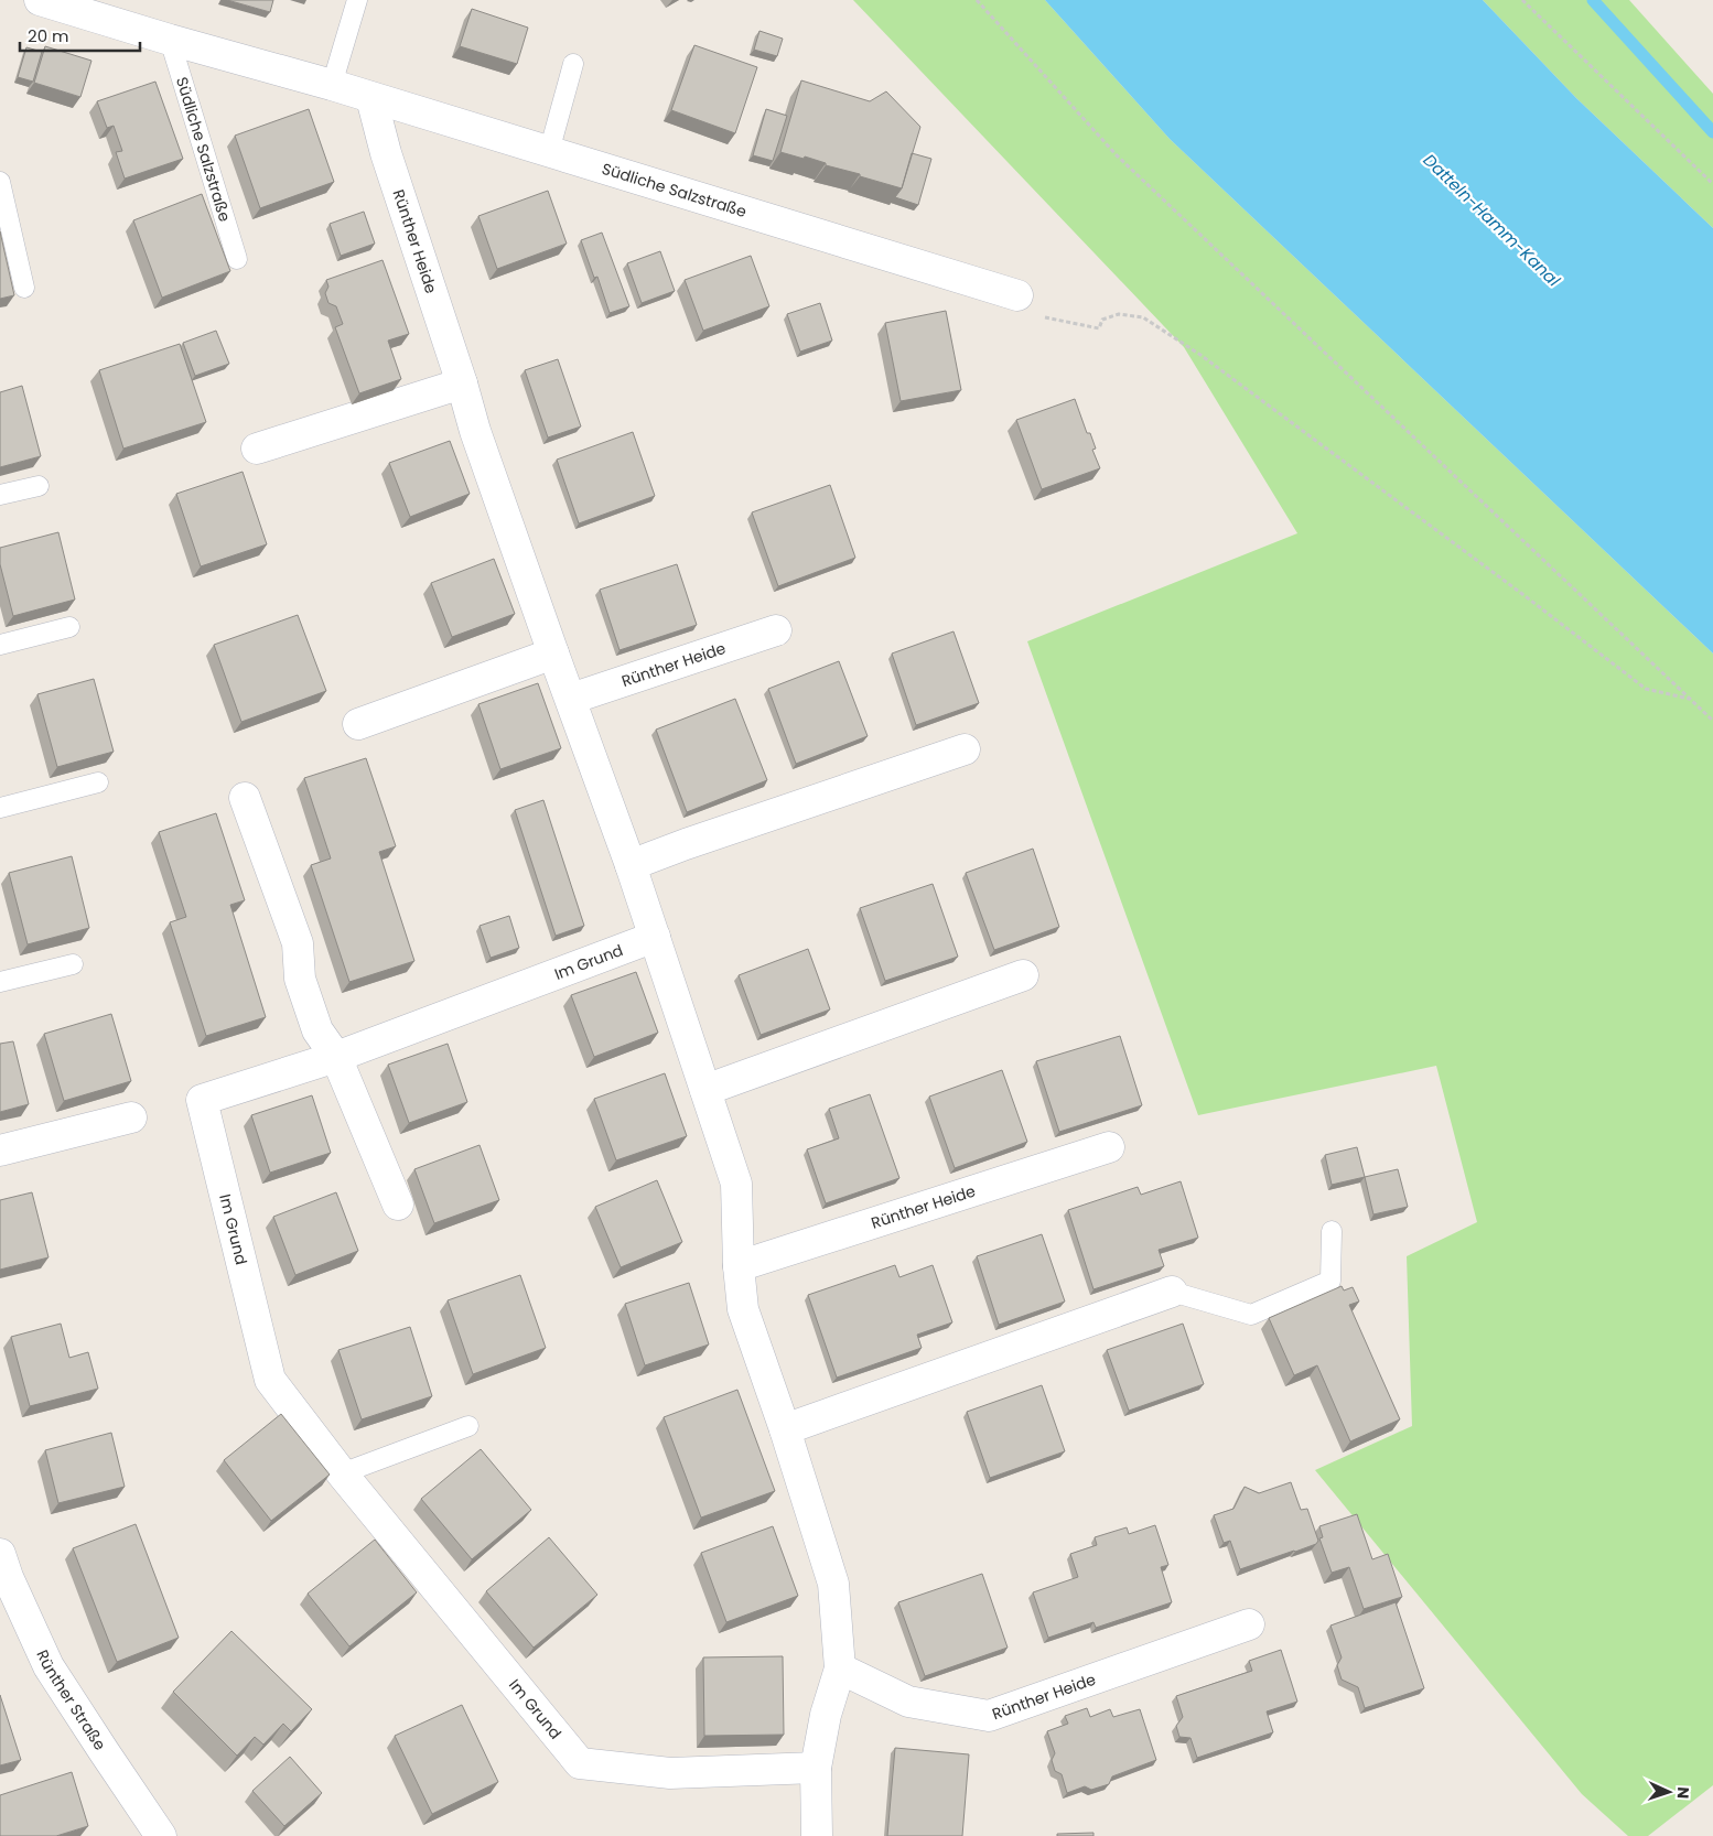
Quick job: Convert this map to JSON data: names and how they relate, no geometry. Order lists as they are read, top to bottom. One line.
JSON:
{"streets":{"street":["Südliche Salzstraße","Rünther Heide","Im Grund","Rünther Straße"]},"crossings":[["Südliche Salzstraße","Rünther Heide"],["Rünther Heide","Im Grund"]],"water":["Datteln-Hamm-Kanal"],"scale_bar":"20 m","north":"right"}
